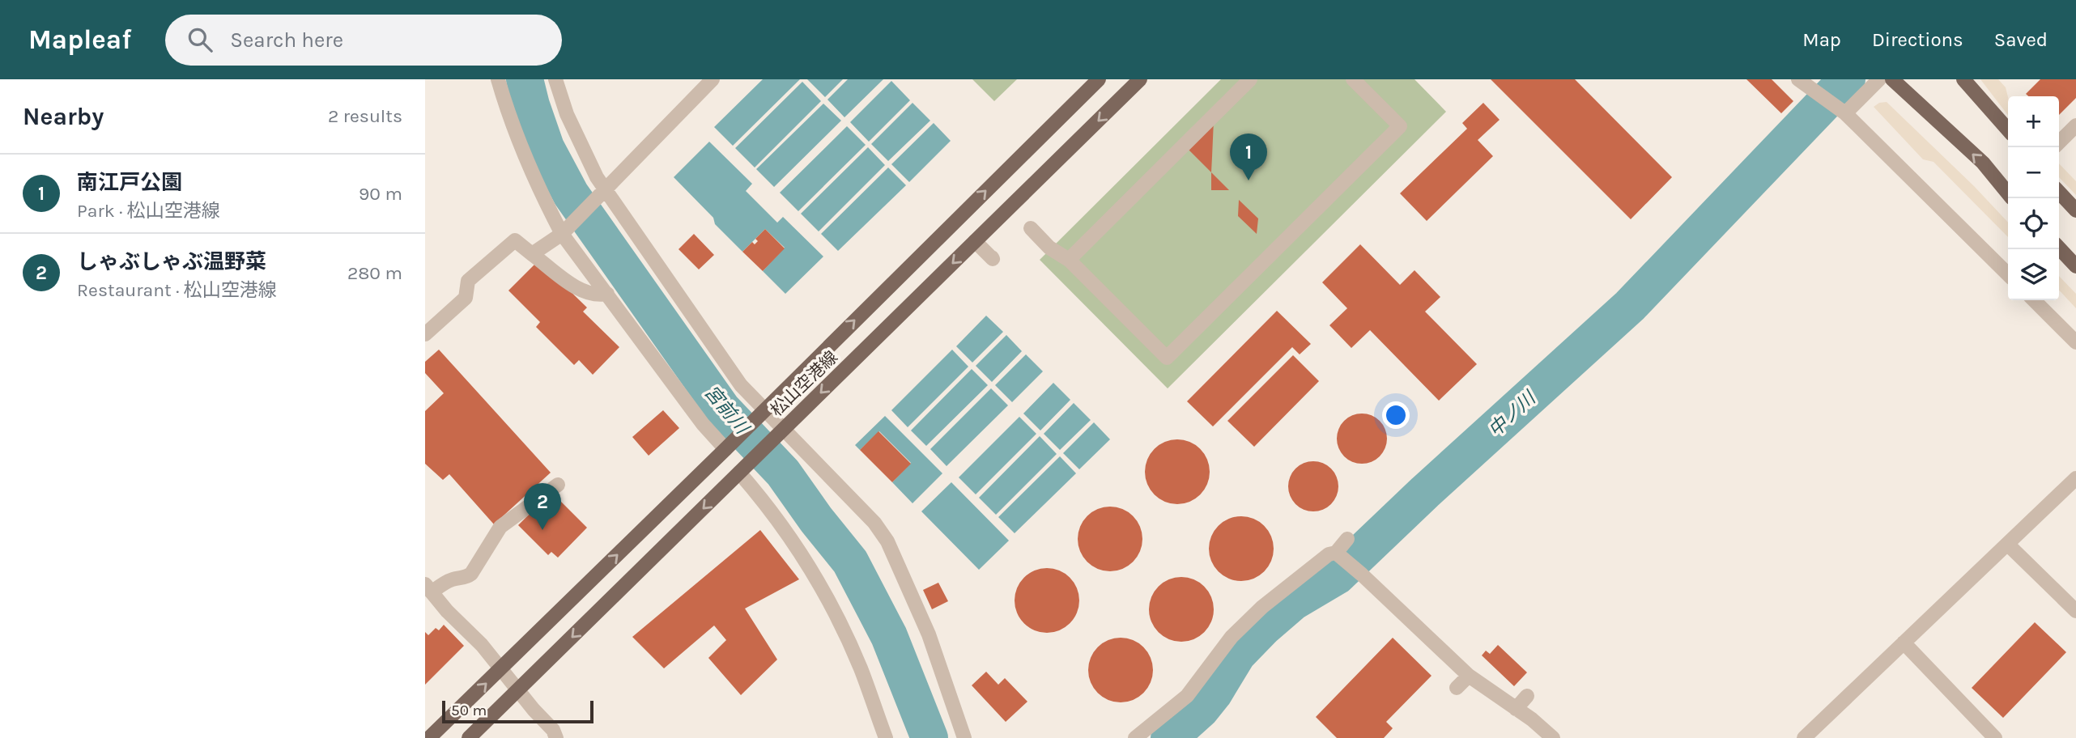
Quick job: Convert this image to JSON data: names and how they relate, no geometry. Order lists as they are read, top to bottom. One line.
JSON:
{"streets":{"main road":["松山空港線"]},"water":["宮前川","中ノ川"],"scale_bar":"50 m","page":{"header":"Mapleaf","search":"Search here","nav":["Map","Directions","Saved"],"heading":["Nearby","2 results"],"map_buttons":["+","−"],"pins":["1","2"],"list":[{"mark":"1","name":"南江戸公園","note":"Park · 松山空港線","value":"90 m"},{"mark":"2","name":"しゃぶしゃぶ温野菜","note":"Restaurant · 松山空港線","value":"280 m"}],"scale":"50 m"}}
